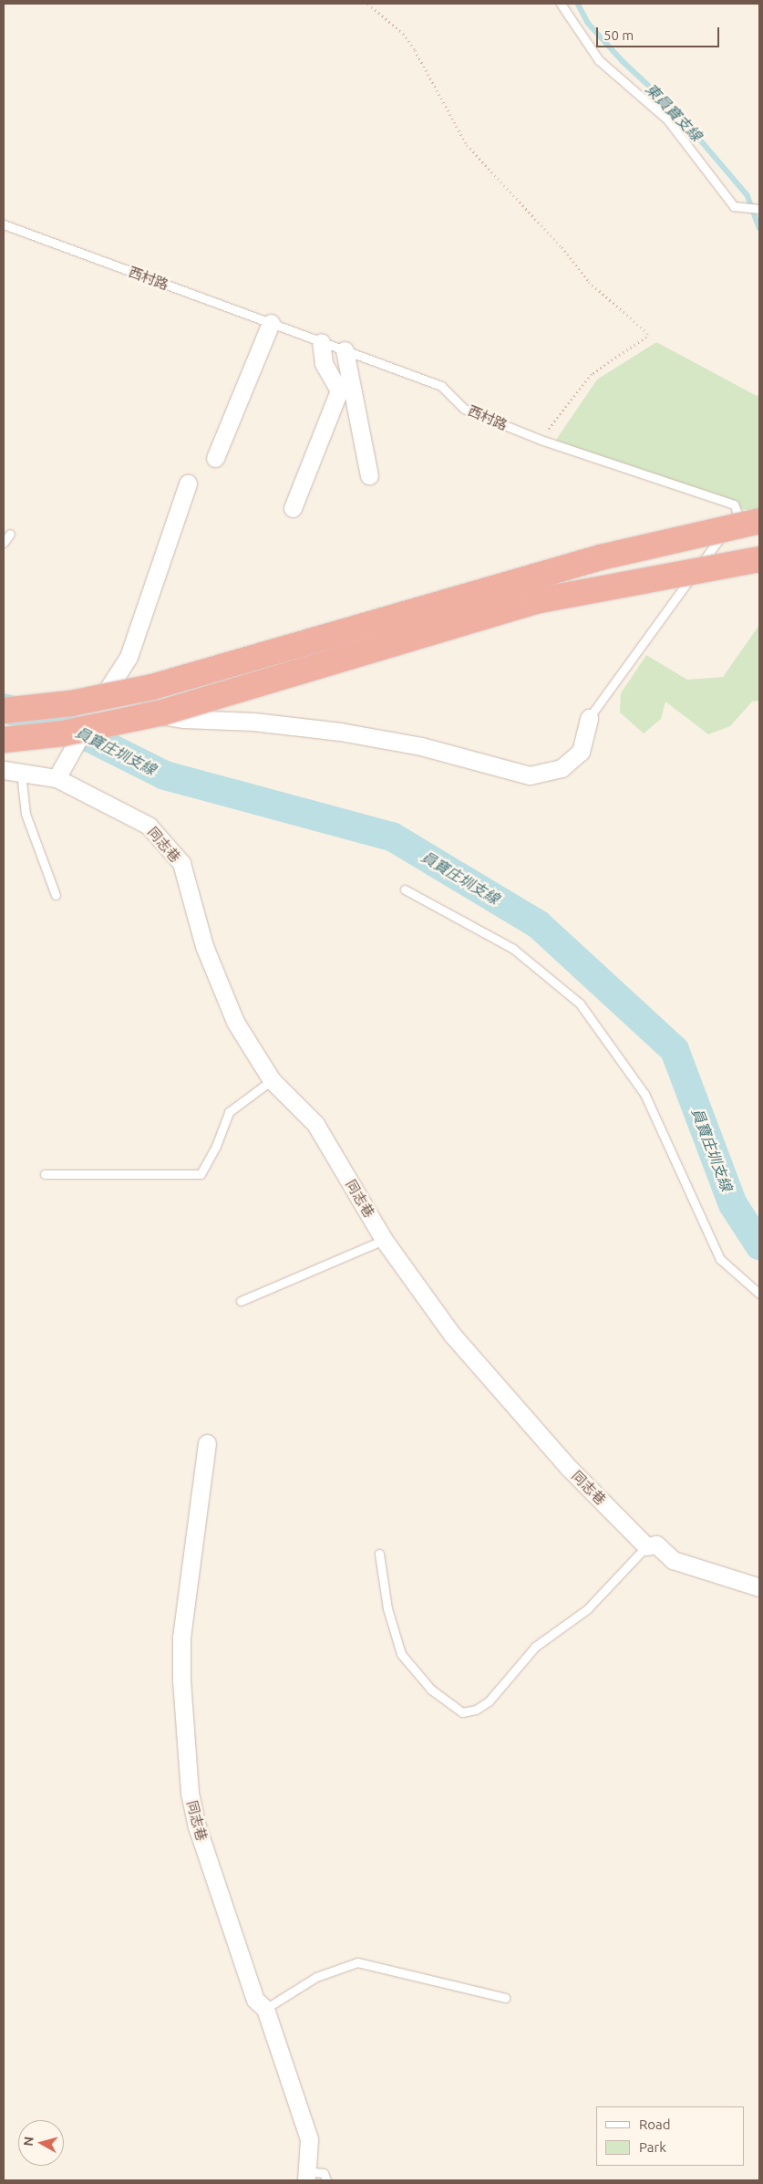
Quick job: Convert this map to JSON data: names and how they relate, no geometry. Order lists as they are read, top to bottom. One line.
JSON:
{"streets":{"street":["同志巷"],"lane":["西村路"]},"water":["東員寶支線","員寶庄圳支線"],"legend":["Road","Park"],"scale_bar":"50 m","north":"left"}
